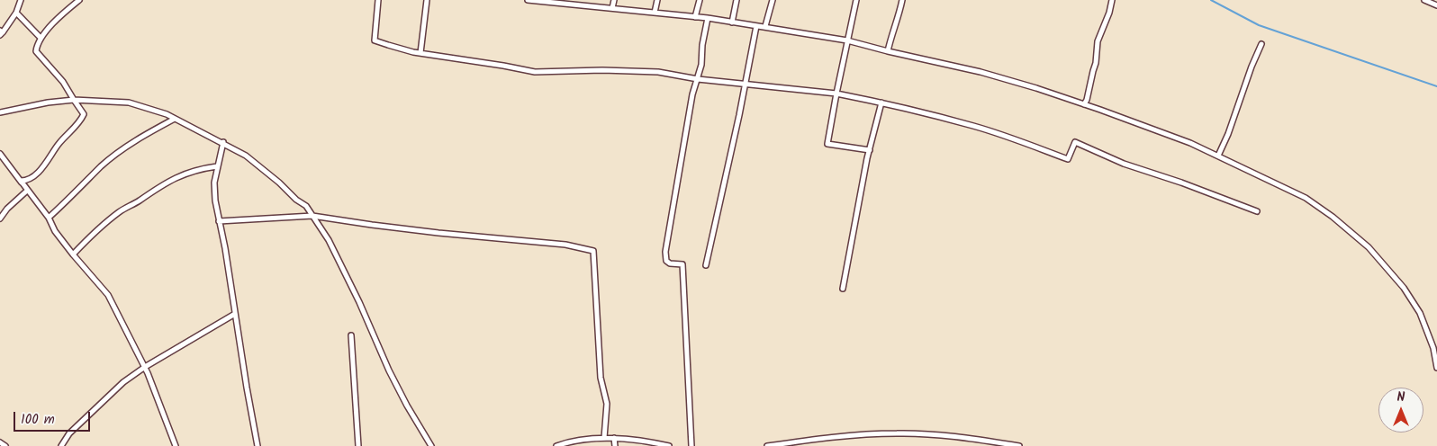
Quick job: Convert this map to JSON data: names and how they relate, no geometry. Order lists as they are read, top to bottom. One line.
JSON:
{"scale_bar":"100 m","north":"top"}
